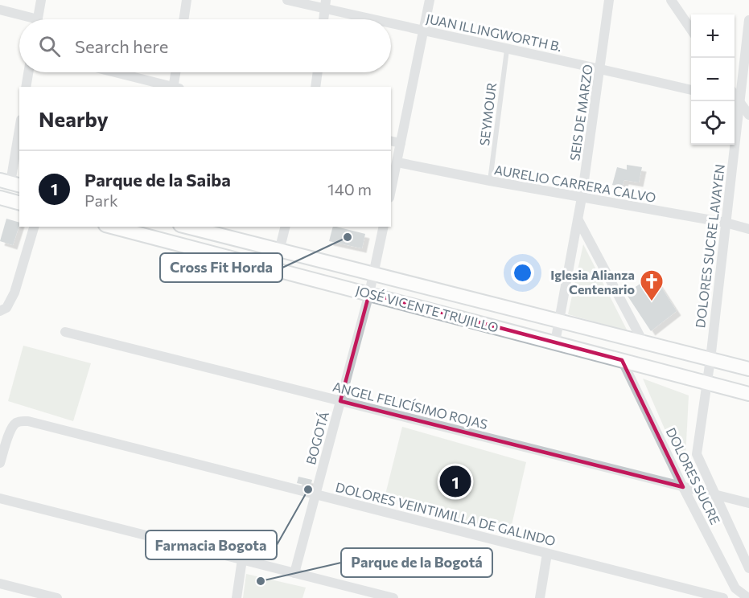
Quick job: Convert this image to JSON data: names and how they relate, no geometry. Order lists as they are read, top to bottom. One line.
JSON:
{"streets":{"main road":["JOSÉ VICENTE TRUJILLO"],"street":["JUAN ILLINGWORTH B.","SEIS DE MARZO","AURELIO CARRERA CALVO","DOLORES SUCRE LAVAYEN","ANGEL FELICÍSIMO ROJAS","BOGOTÁ","DOLORES SUCRE","DOLORES VEINTIMILLA DE GALINDO"],"lane":["SEYMOUR"]},"crossings":[["JUAN ILLINGWORTH B.","SEIS DE MARZO"],["JUAN ILLINGWORTH B.","SEYMOUR"],["SEIS DE MARZO","AURELIO CARRERA CALVO"],["SEIS DE MARZO","JOSÉ VICENTE TRUJILLO"],["SEYMOUR","AURELIO CARRERA CALVO"],["AURELIO CARRERA CALVO","DOLORES SUCRE LAVAYEN"],["DOLORES SUCRE LAVAYEN","JOSÉ VICENTE TRUJILLO"],["DOLORES SUCRE LAVAYEN","DOLORES SUCRE"],["JOSÉ VICENTE TRUJILLO","BOGOTÁ"],["JOSÉ VICENTE TRUJILLO","DOLORES SUCRE"],["ANGEL FELICÍSIMO ROJAS","BOGOTÁ"],["ANGEL FELICÍSIMO ROJAS","DOLORES SUCRE"],["BOGOTÁ","DOLORES VEINTIMILLA DE GALINDO"]],"places":{"other":["Cross Fit Horda","Farmacia Bogota","Parque de la Bogotá"],"church":["Iglesia Alianza Centenario"]},"page":{"map_buttons":["+","−"],"search":"Search here","heading":"Nearby","list":[{"mark":"1","name":"Parque de la Saiba","note":"Park","value":"140 m"}],"pins":"1"}}
